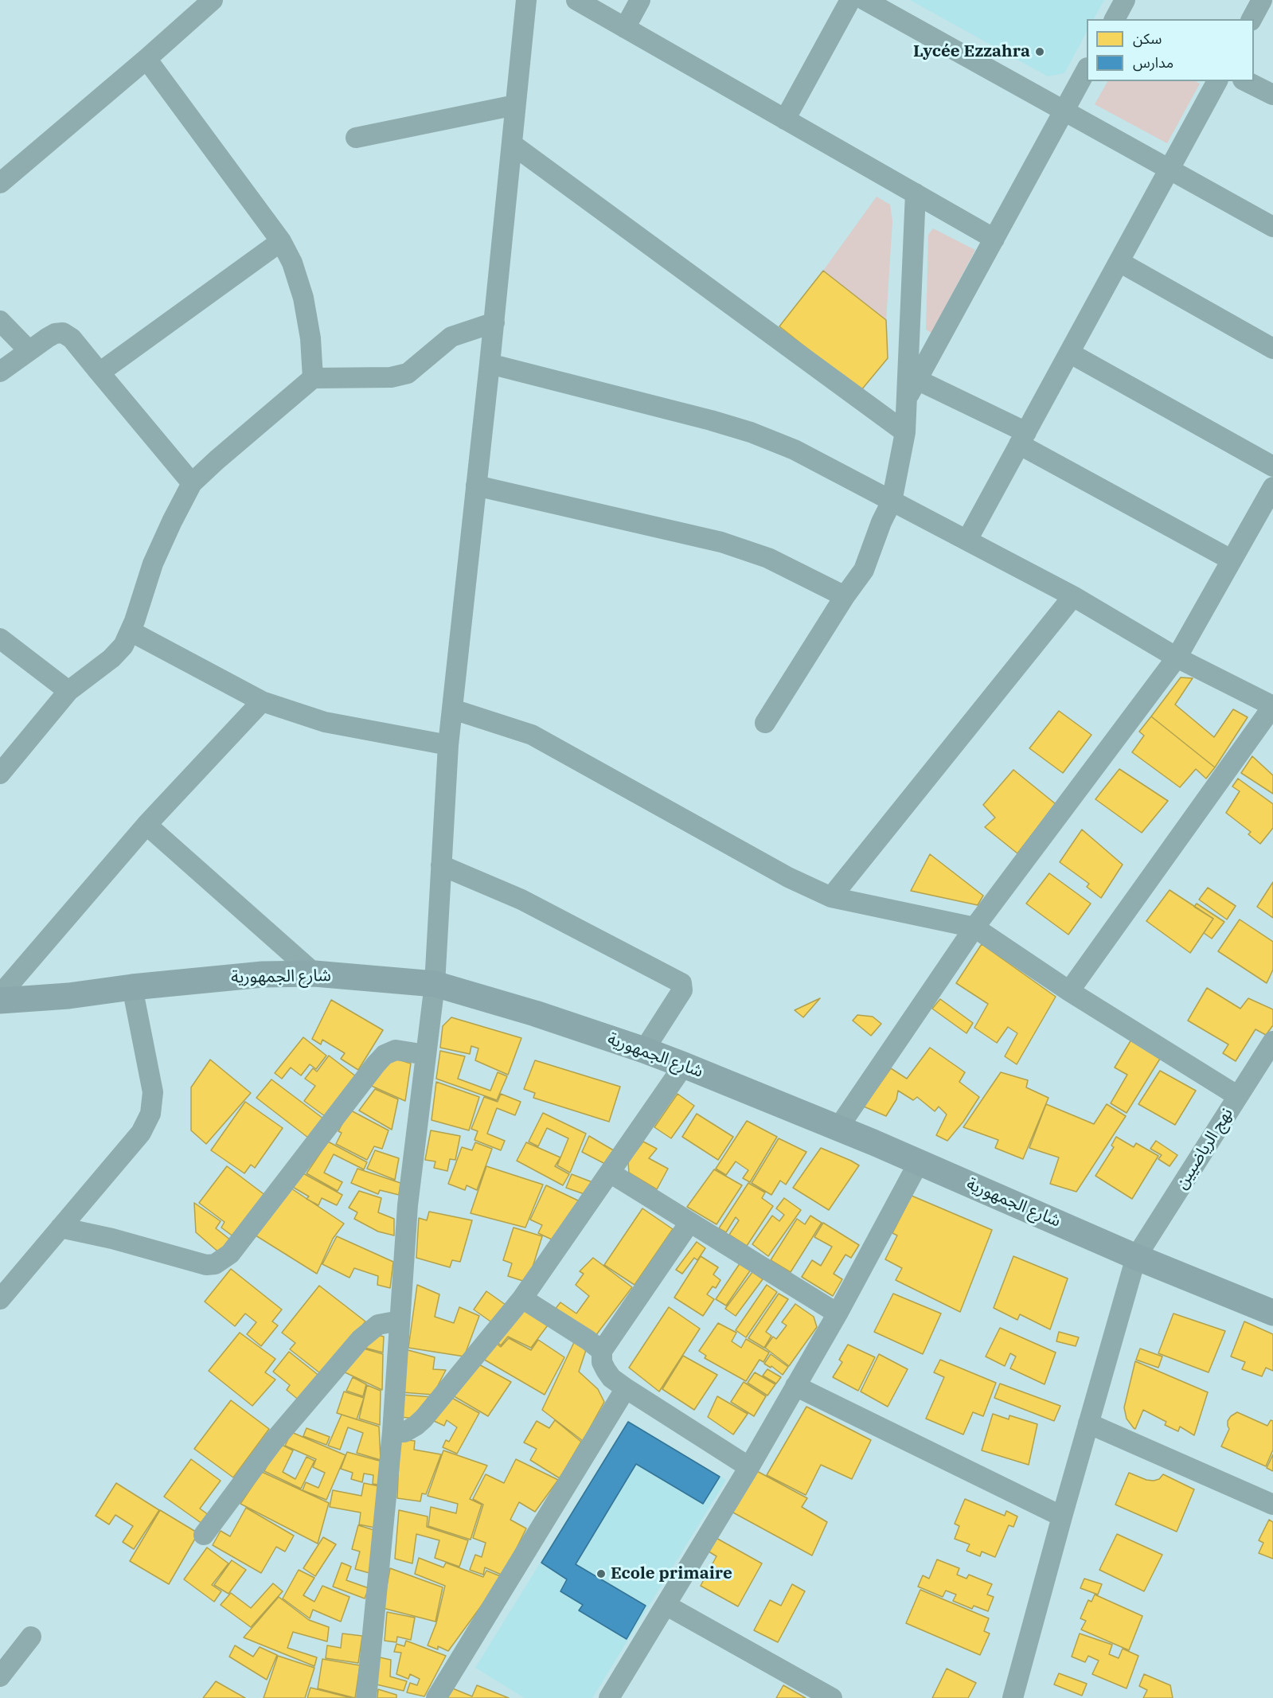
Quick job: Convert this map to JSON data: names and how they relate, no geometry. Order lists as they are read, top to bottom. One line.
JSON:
{"streets":{"main road":["شارع الجمهورية"],"street":["نهج الرياضيين"]},"crossings":[["شارع الجمهورية","نهج الرياضيين"]],"places":["Lycée Ezzahra","Ecole primaire"],"legend":["سكن","مدارس"]}
